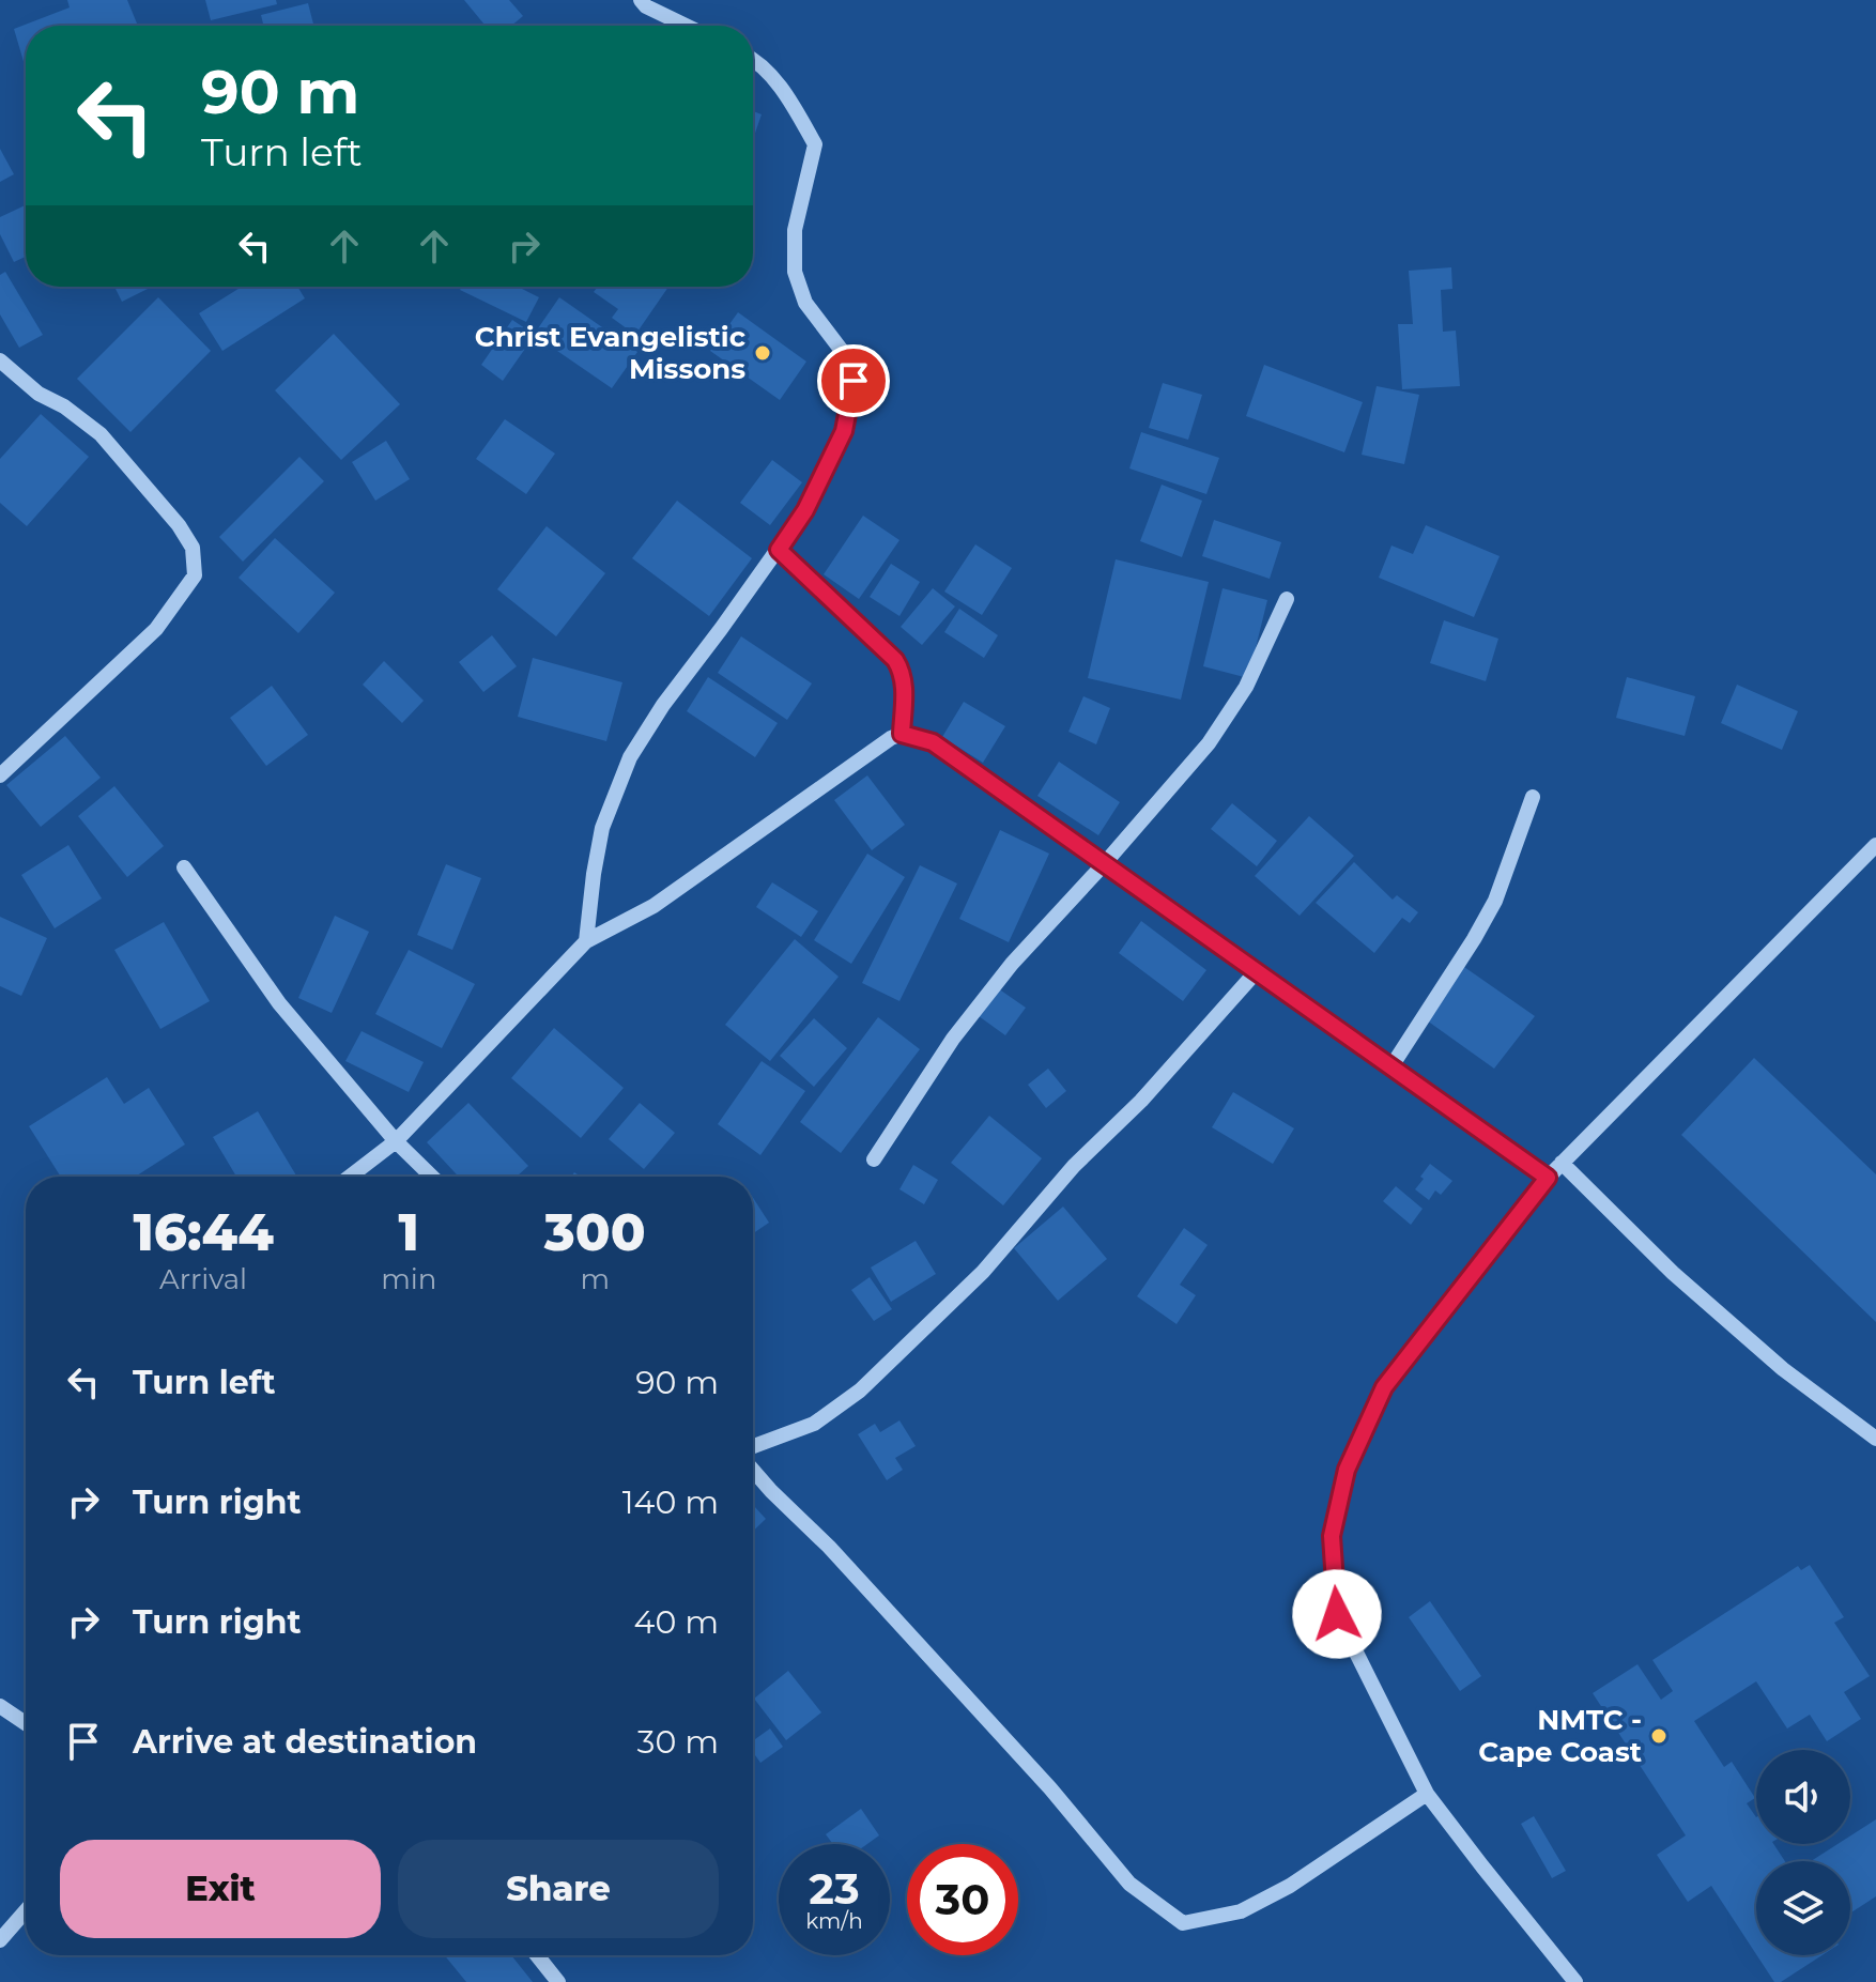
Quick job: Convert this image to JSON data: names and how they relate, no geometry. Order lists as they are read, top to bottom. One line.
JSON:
{"places":["Christ Evangelistic Missons","NMTC - Cape Coast"],"page":{"turn":["90 m","Turn left"],"eta":["16:44","Arrival","1","min","300","m"],"list":[{"name":"Turn left","value":"90 m"},{"name":"Turn right","value":"140 m"},{"name":"Turn right","value":"40 m"},{"name":"Arrive at destination","value":"30 m"}],"buttons":["Exit","Share"],"speed":"23 km/h","limit":"30"}}
